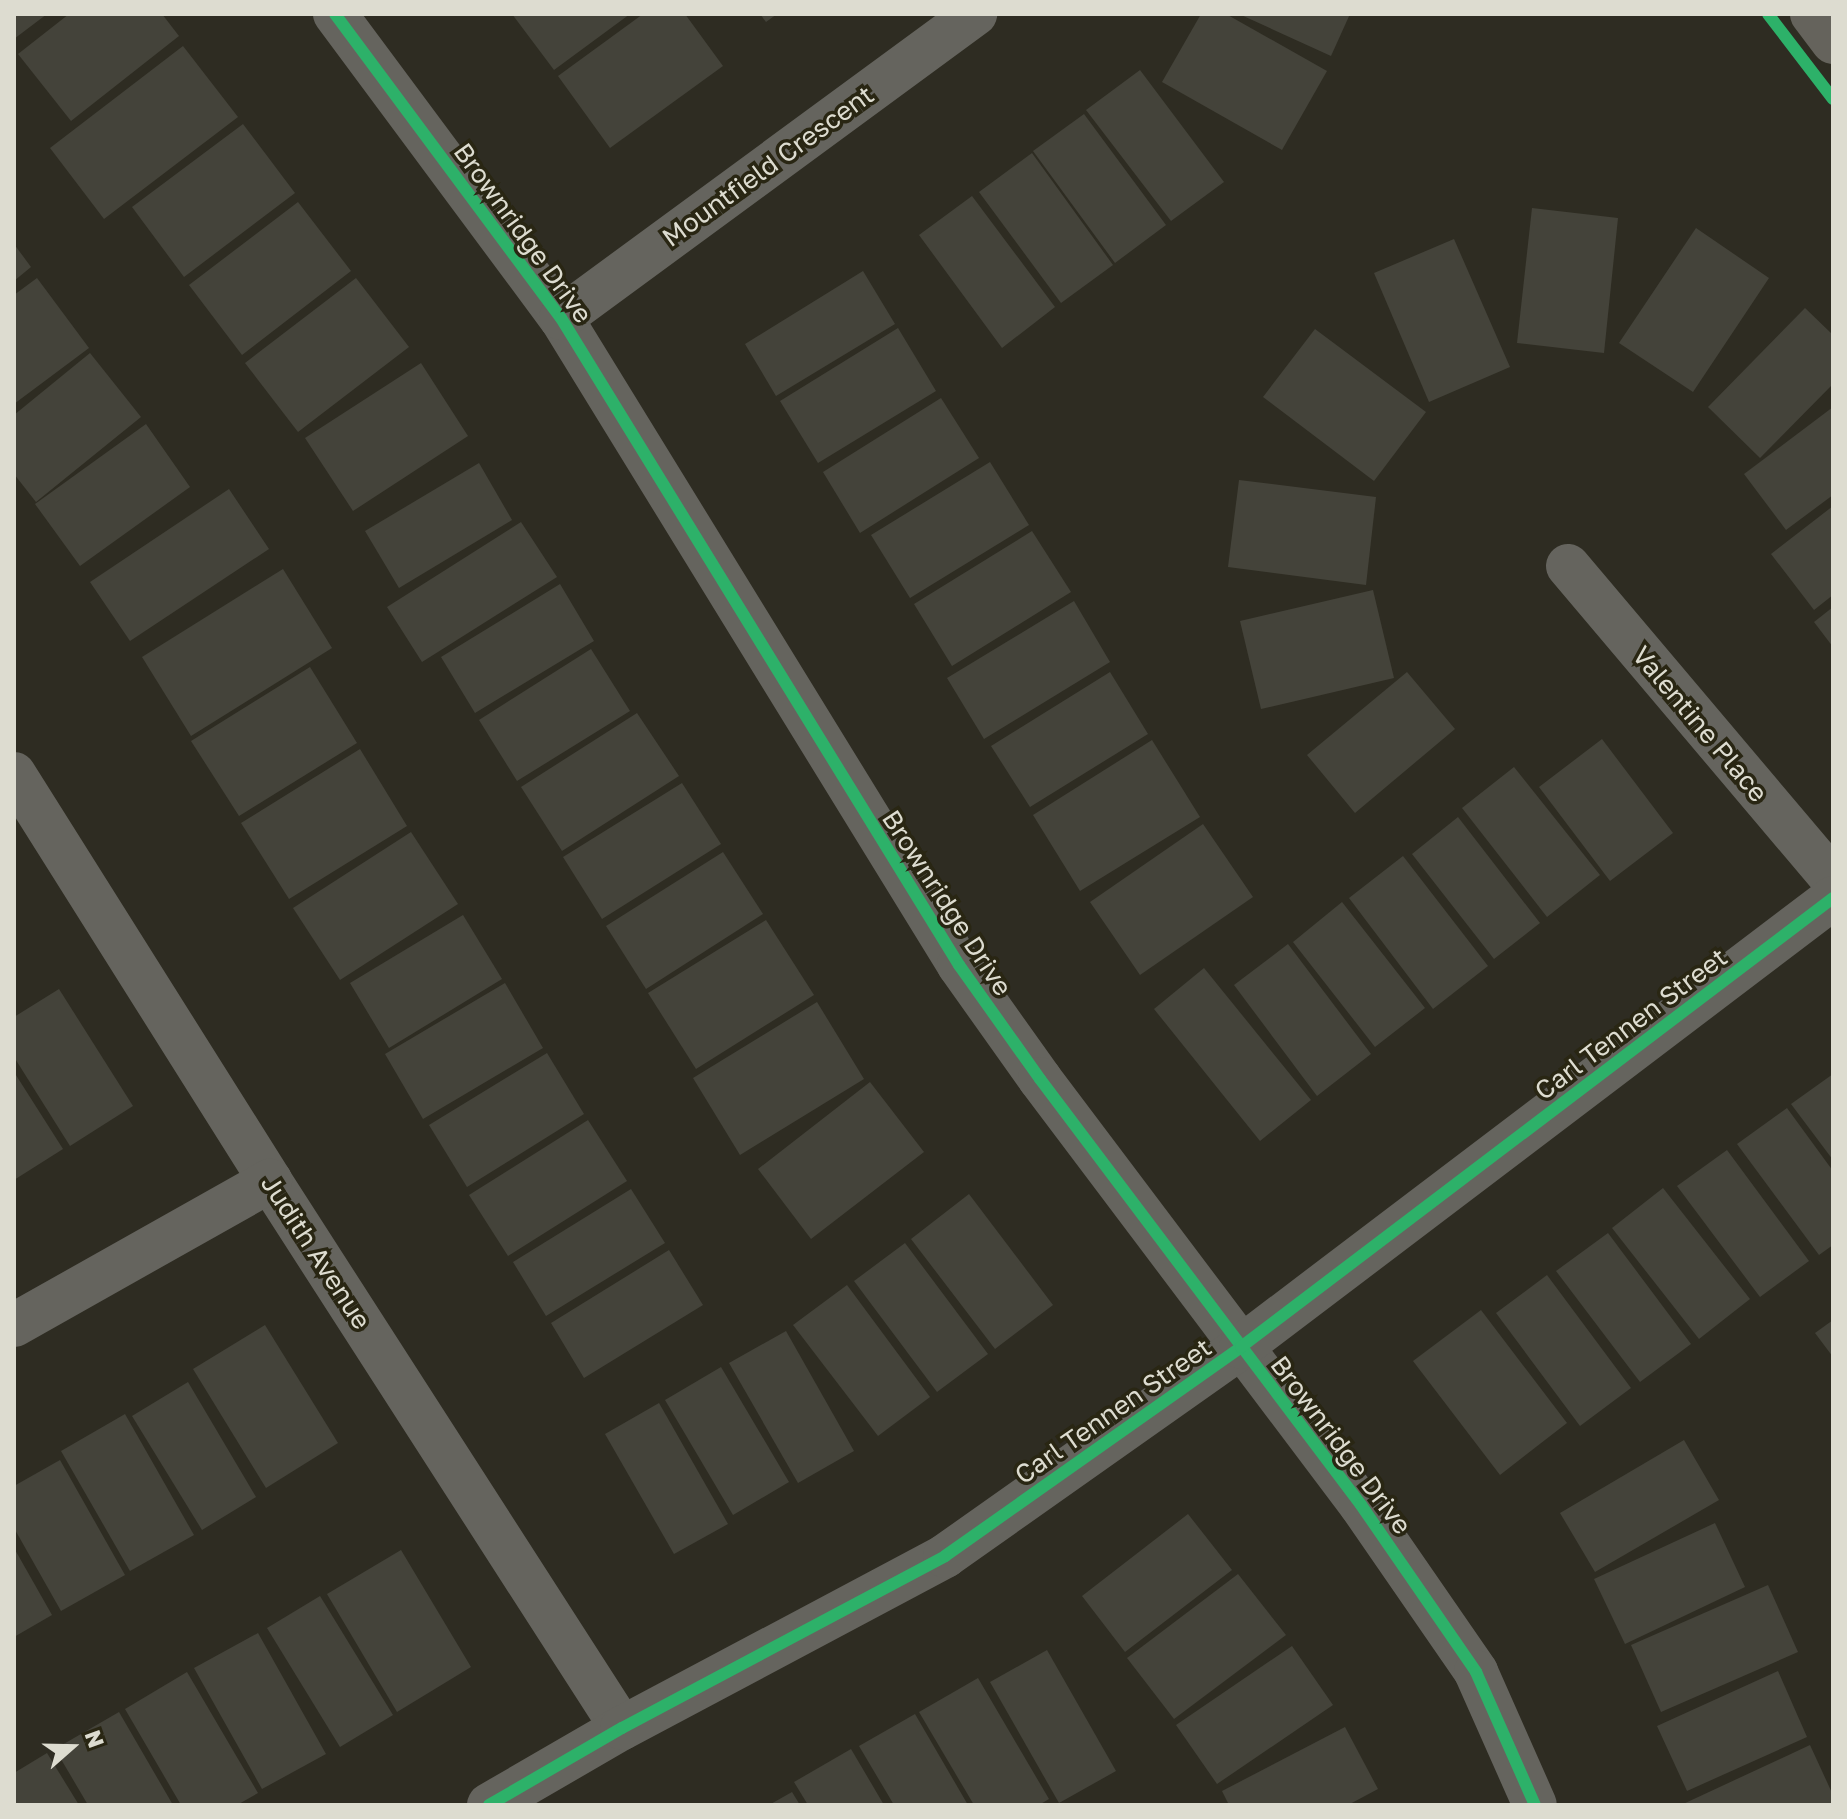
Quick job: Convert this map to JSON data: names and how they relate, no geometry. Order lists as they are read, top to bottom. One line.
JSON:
{"streets":{"street":["Mountfield Crescent","Brownridge Drive","Valentine Place","Carl Tennen Street","Judith Avenue"]},"crossings":[["Mountfield Crescent","Brownridge Drive"],["Brownridge Drive","Carl Tennen Street"],["Carl Tennen Street","Judith Avenue"]],"north":"right"}
